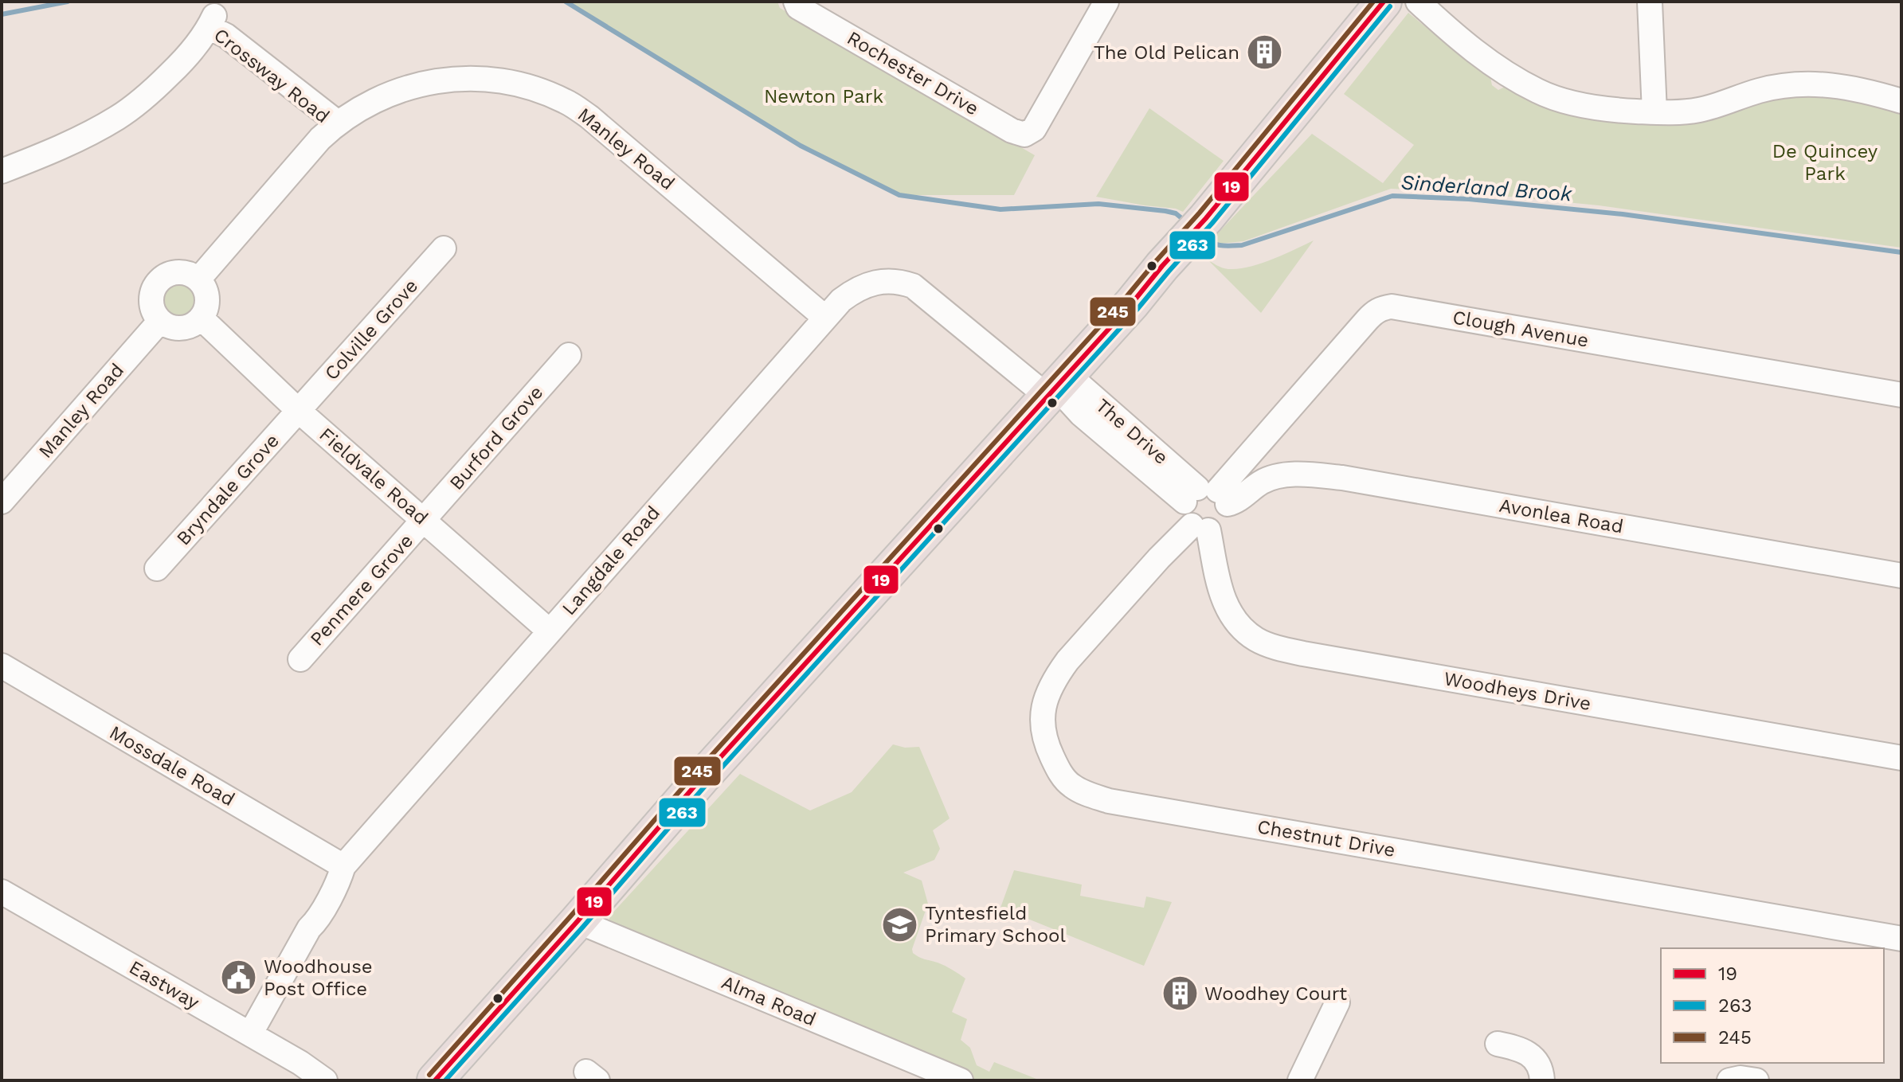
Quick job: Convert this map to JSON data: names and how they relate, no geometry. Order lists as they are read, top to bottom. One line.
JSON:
{"streets":{"street":["Rochester Drive","Crossway Road","Manley Road","Clough Avenue","Colville Grove","The Drive","Burford Grove","Fieldvale Road","Bryndale Grove","Avonlea Road","Langdale Road","Penmere Grove","Woodheys Drive","Mossdale Road","Chestnut Drive","Eastway","Alma Road"]},"crossings":[["Crossway Road","Manley Road"],["Manley Road","Fieldvale Road"],["Manley Road","Langdale Road"],["Clough Avenue","The Drive"],["Clough Avenue","Avonlea Road"],["Clough Avenue","Woodheys Drive"],["Clough Avenue","Chestnut Drive"],["Colville Grove","Fieldvale Road"],["Colville Grove","Bryndale Grove"],["The Drive","Avonlea Road"],["The Drive","Langdale Road"],["The Drive","Woodheys Drive"],["Burford Grove","Fieldvale Road"],["Burford Grove","Penmere Grove"],["Fieldvale Road","Bryndale Grove"],["Fieldvale Road","Langdale Road"],["Fieldvale Road","Penmere Grove"],["Avonlea Road","Woodheys Drive"],["Langdale Road","Mossdale Road"],["Langdale Road","Eastway"],["Woodheys Drive","Chestnut Drive"]],"water":["Sinderland Brook"],"parks":["Newton Park","De Quincey Park"],"places":{"building":["The Old Pelican","Woodhey Court"],"school or university":["Tyntesfield Primary School"],"public building":["Woodhouse Post Office"]},"lines":["transit line 19","transit line 245","transit line 263"],"legend":["19","263","245"]}
